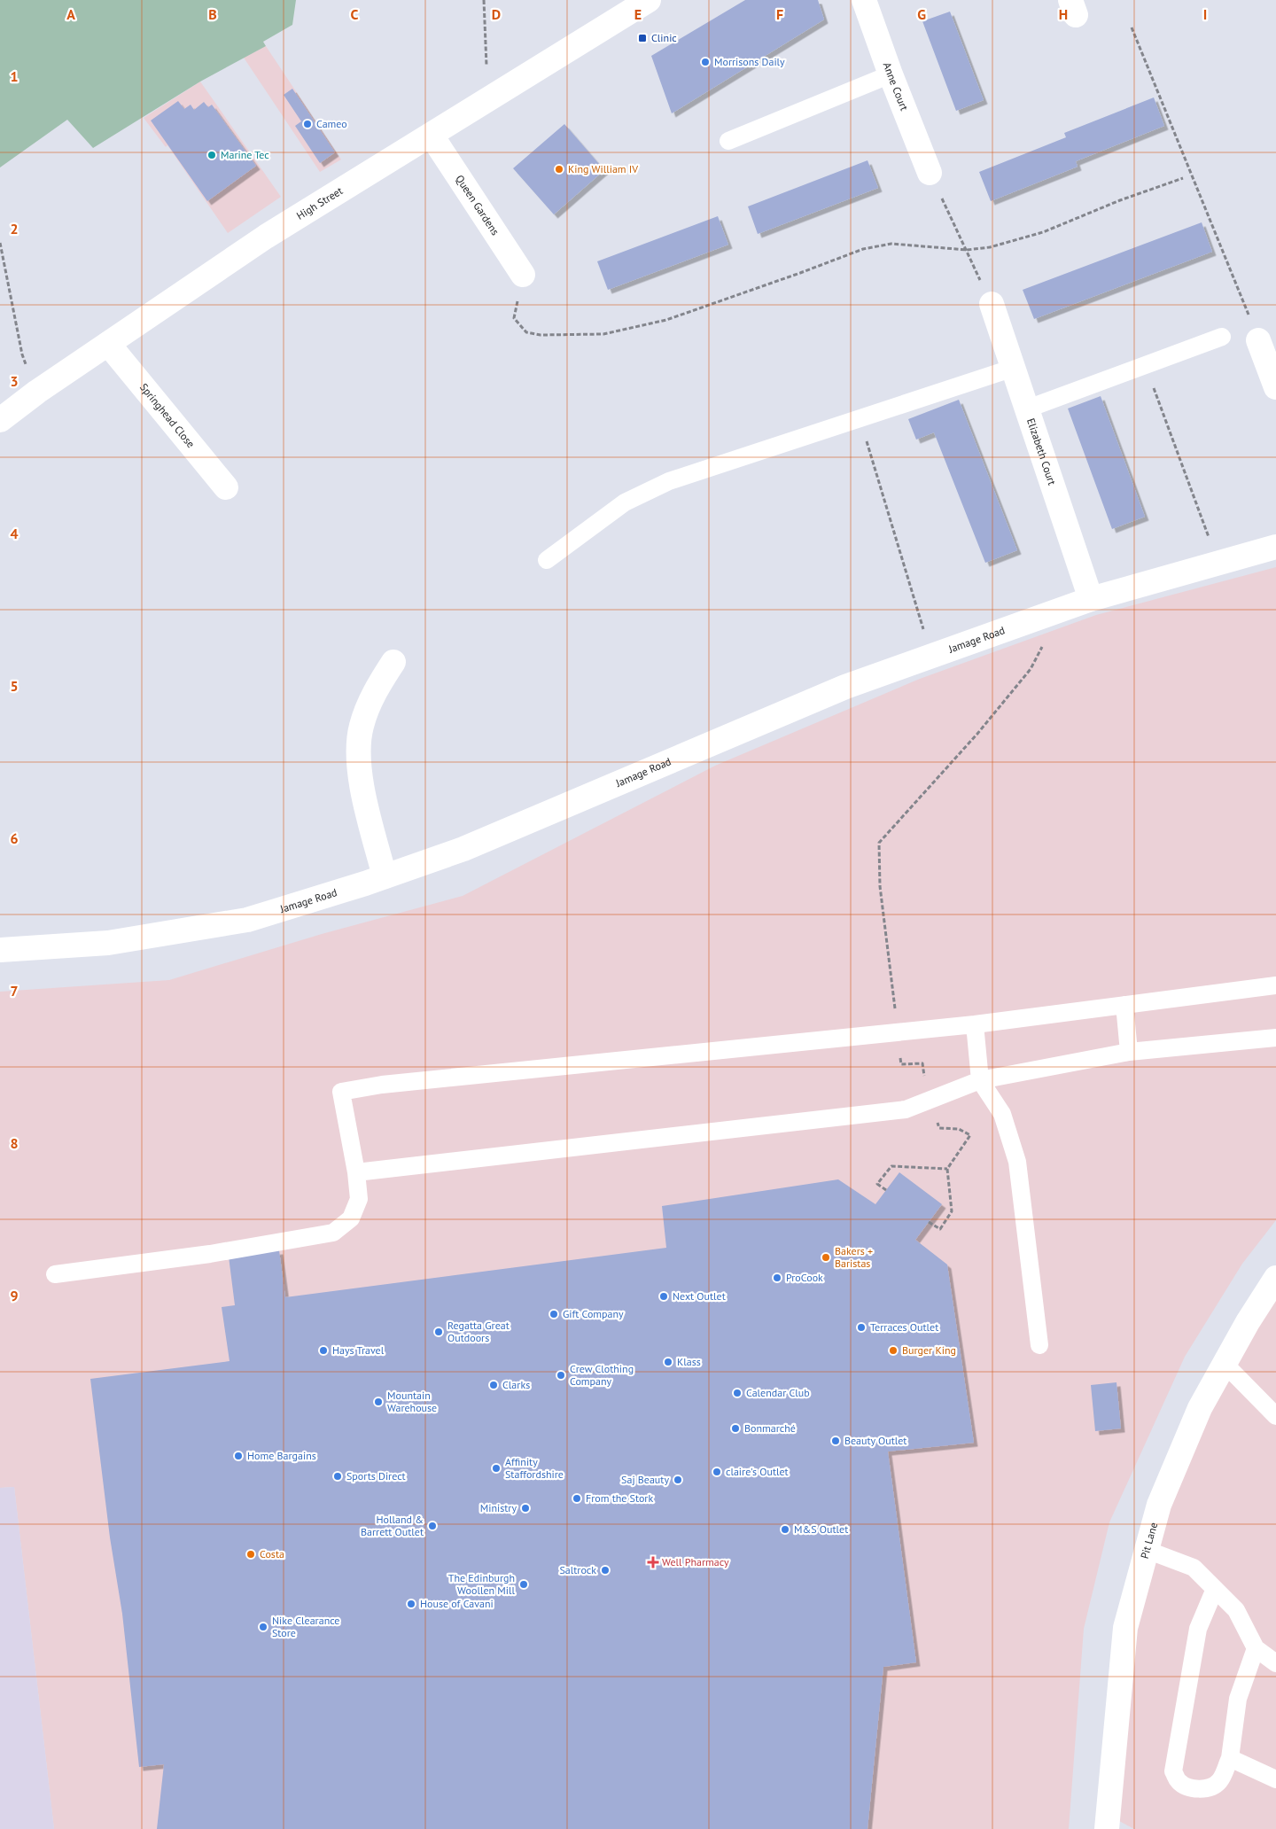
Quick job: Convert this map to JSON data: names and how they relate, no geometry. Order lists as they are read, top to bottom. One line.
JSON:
{"streets":{"street":["Anne Court","High Street","Queen Gardens","Springhead Close","Elizabeth Court","Jamage Road","Pit Lane"]},"crossings":[["High Street","Queen Gardens"],["High Street","Springhead Close"],["Elizabeth Court","Jamage Road"]],"places":{"transit":["Clinic"],"other":["Morrisons Daily","Cameo","Marine Tec","King William IV","Bakers + Baristas","ProCook","Next Outlet","Gift Company","Terraces Outlet","Regatta Great Outdoors","Hays Travel","Burger King","Klass","Crew Clothing Company","Clarks","Calendar Club","Mountain Warehouse","Bonmarché","Beauty Outlet","Home Bargains","Affinity Staffordshire","claire's Outlet","Sports Direct","Saj Beauty","From the Stork","Ministry","Holland & Barrett Outlet","M&S Outlet","Costa","Saltrock","The Edinburgh Woollen Mill","House of Cavani","Nike Clearance Store"],"health":["Well Pharmacy"]},"grid":{"columns":["A","B","C","D","E","F","G","H","I"],"rows":["1","2","3","4","5","6","7","8","9"]}}
